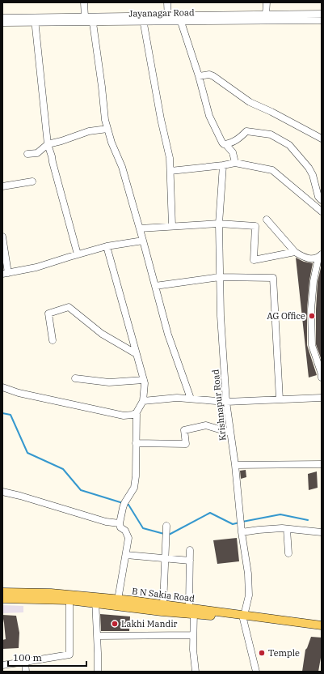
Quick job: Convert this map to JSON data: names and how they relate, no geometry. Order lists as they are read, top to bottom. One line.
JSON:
{"streets":{"main road":["B N Sakia Road"],"street":["Jayanagar Road","Krishnapur Road"]},"crossings":[["Krishnapur Road","B N Sakia Road"]],"places":["AG Office","Lakhi Mandir","Temple"],"scale_bar":"100 m"}
